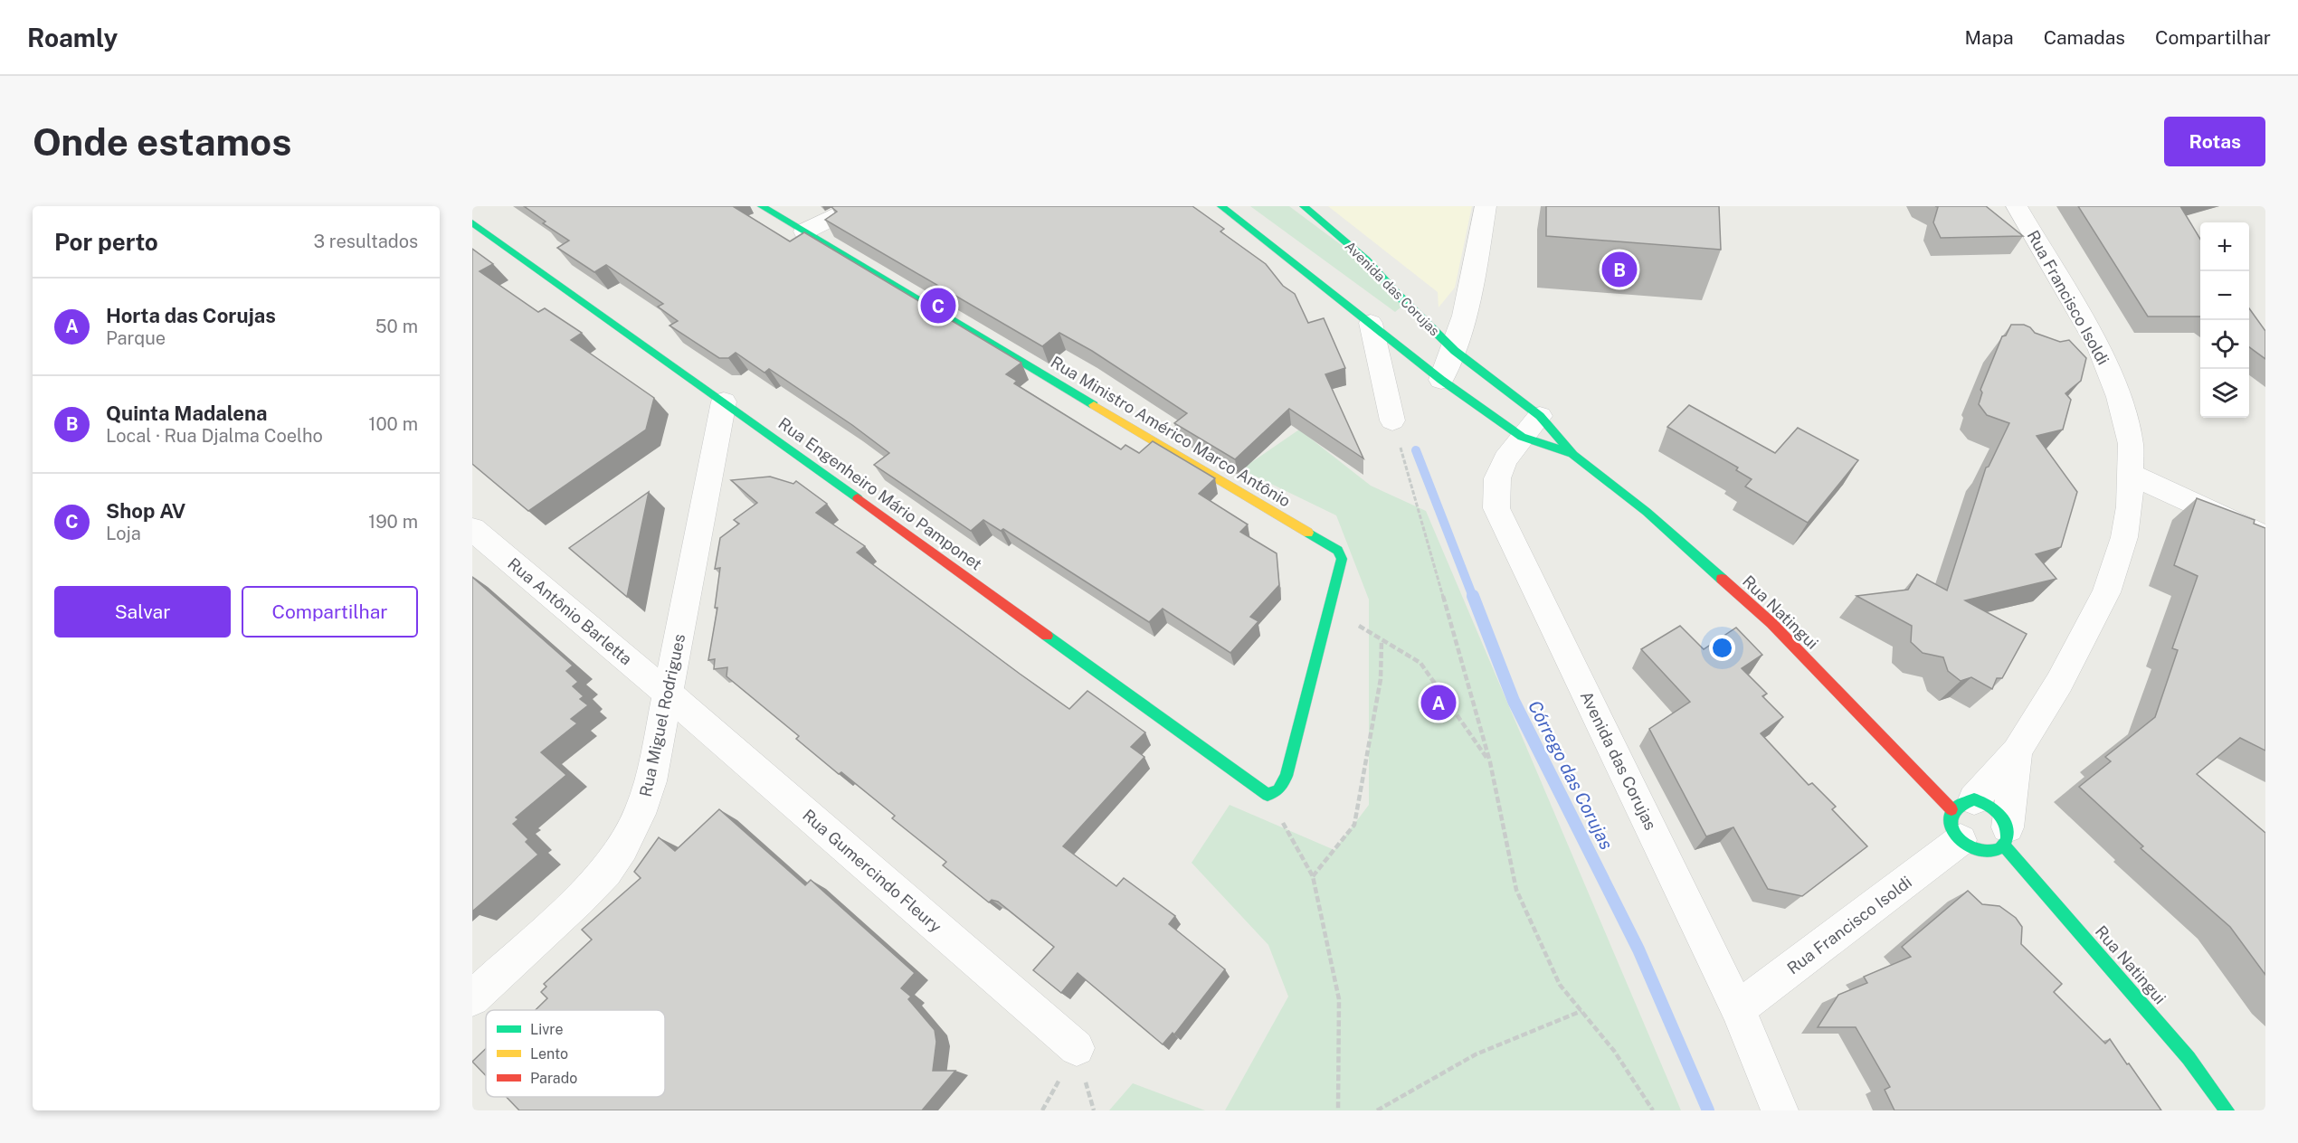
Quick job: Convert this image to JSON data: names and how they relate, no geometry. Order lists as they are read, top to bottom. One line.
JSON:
{"streets":{"street":["Avenida das Corujas","Rua Francisco Isoldi","Rua Ministro Américo Marco Antônio","Rua Engenheiro Mário Pamponet","Rua Antônio Barletta","Rua Natingui","Rua Miguel Rodrigues","Rua Gumercindo Fleury"]},"crossings":[["Avenida das Corujas","Rua Francisco Isoldi"],["Avenida das Corujas","Rua Natingui"],["Rua Francisco Isoldi","Rua Natingui"],["Rua Ministro Américo Marco Antônio","Rua Engenheiro Mário Pamponet"],["Rua Engenheiro Mário Pamponet","Rua Miguel Rodrigues"],["Rua Antônio Barletta","Rua Miguel Rodrigues"],["Rua Antônio Barletta","Rua Gumercindo Fleury"],["Rua Miguel Rodrigues","Rua Gumercindo Fleury"]],"water":["Córrego das Corujas"],"legend":["Livre","Lento","Parado"],"page":{"header":"Roamly","nav":["Mapa","Camadas","Compartilhar"],"buttons":["Rotas",["Salvar","Compartilhar"]],"title":"Onde estamos","heading":["Por perto","3 resultados"],"map_buttons":["+","−"],"pins":["B","C","A"],"list":[{"mark":"A","name":"Horta das Corujas","note":"Parque","value":"50 m"},{"mark":"B","name":"Quinta Madalena","note":"Local · Rua Djalma Coelho","value":"100 m"},{"mark":"C","name":"Shop AV","note":"Loja","value":"190 m"}]}}
